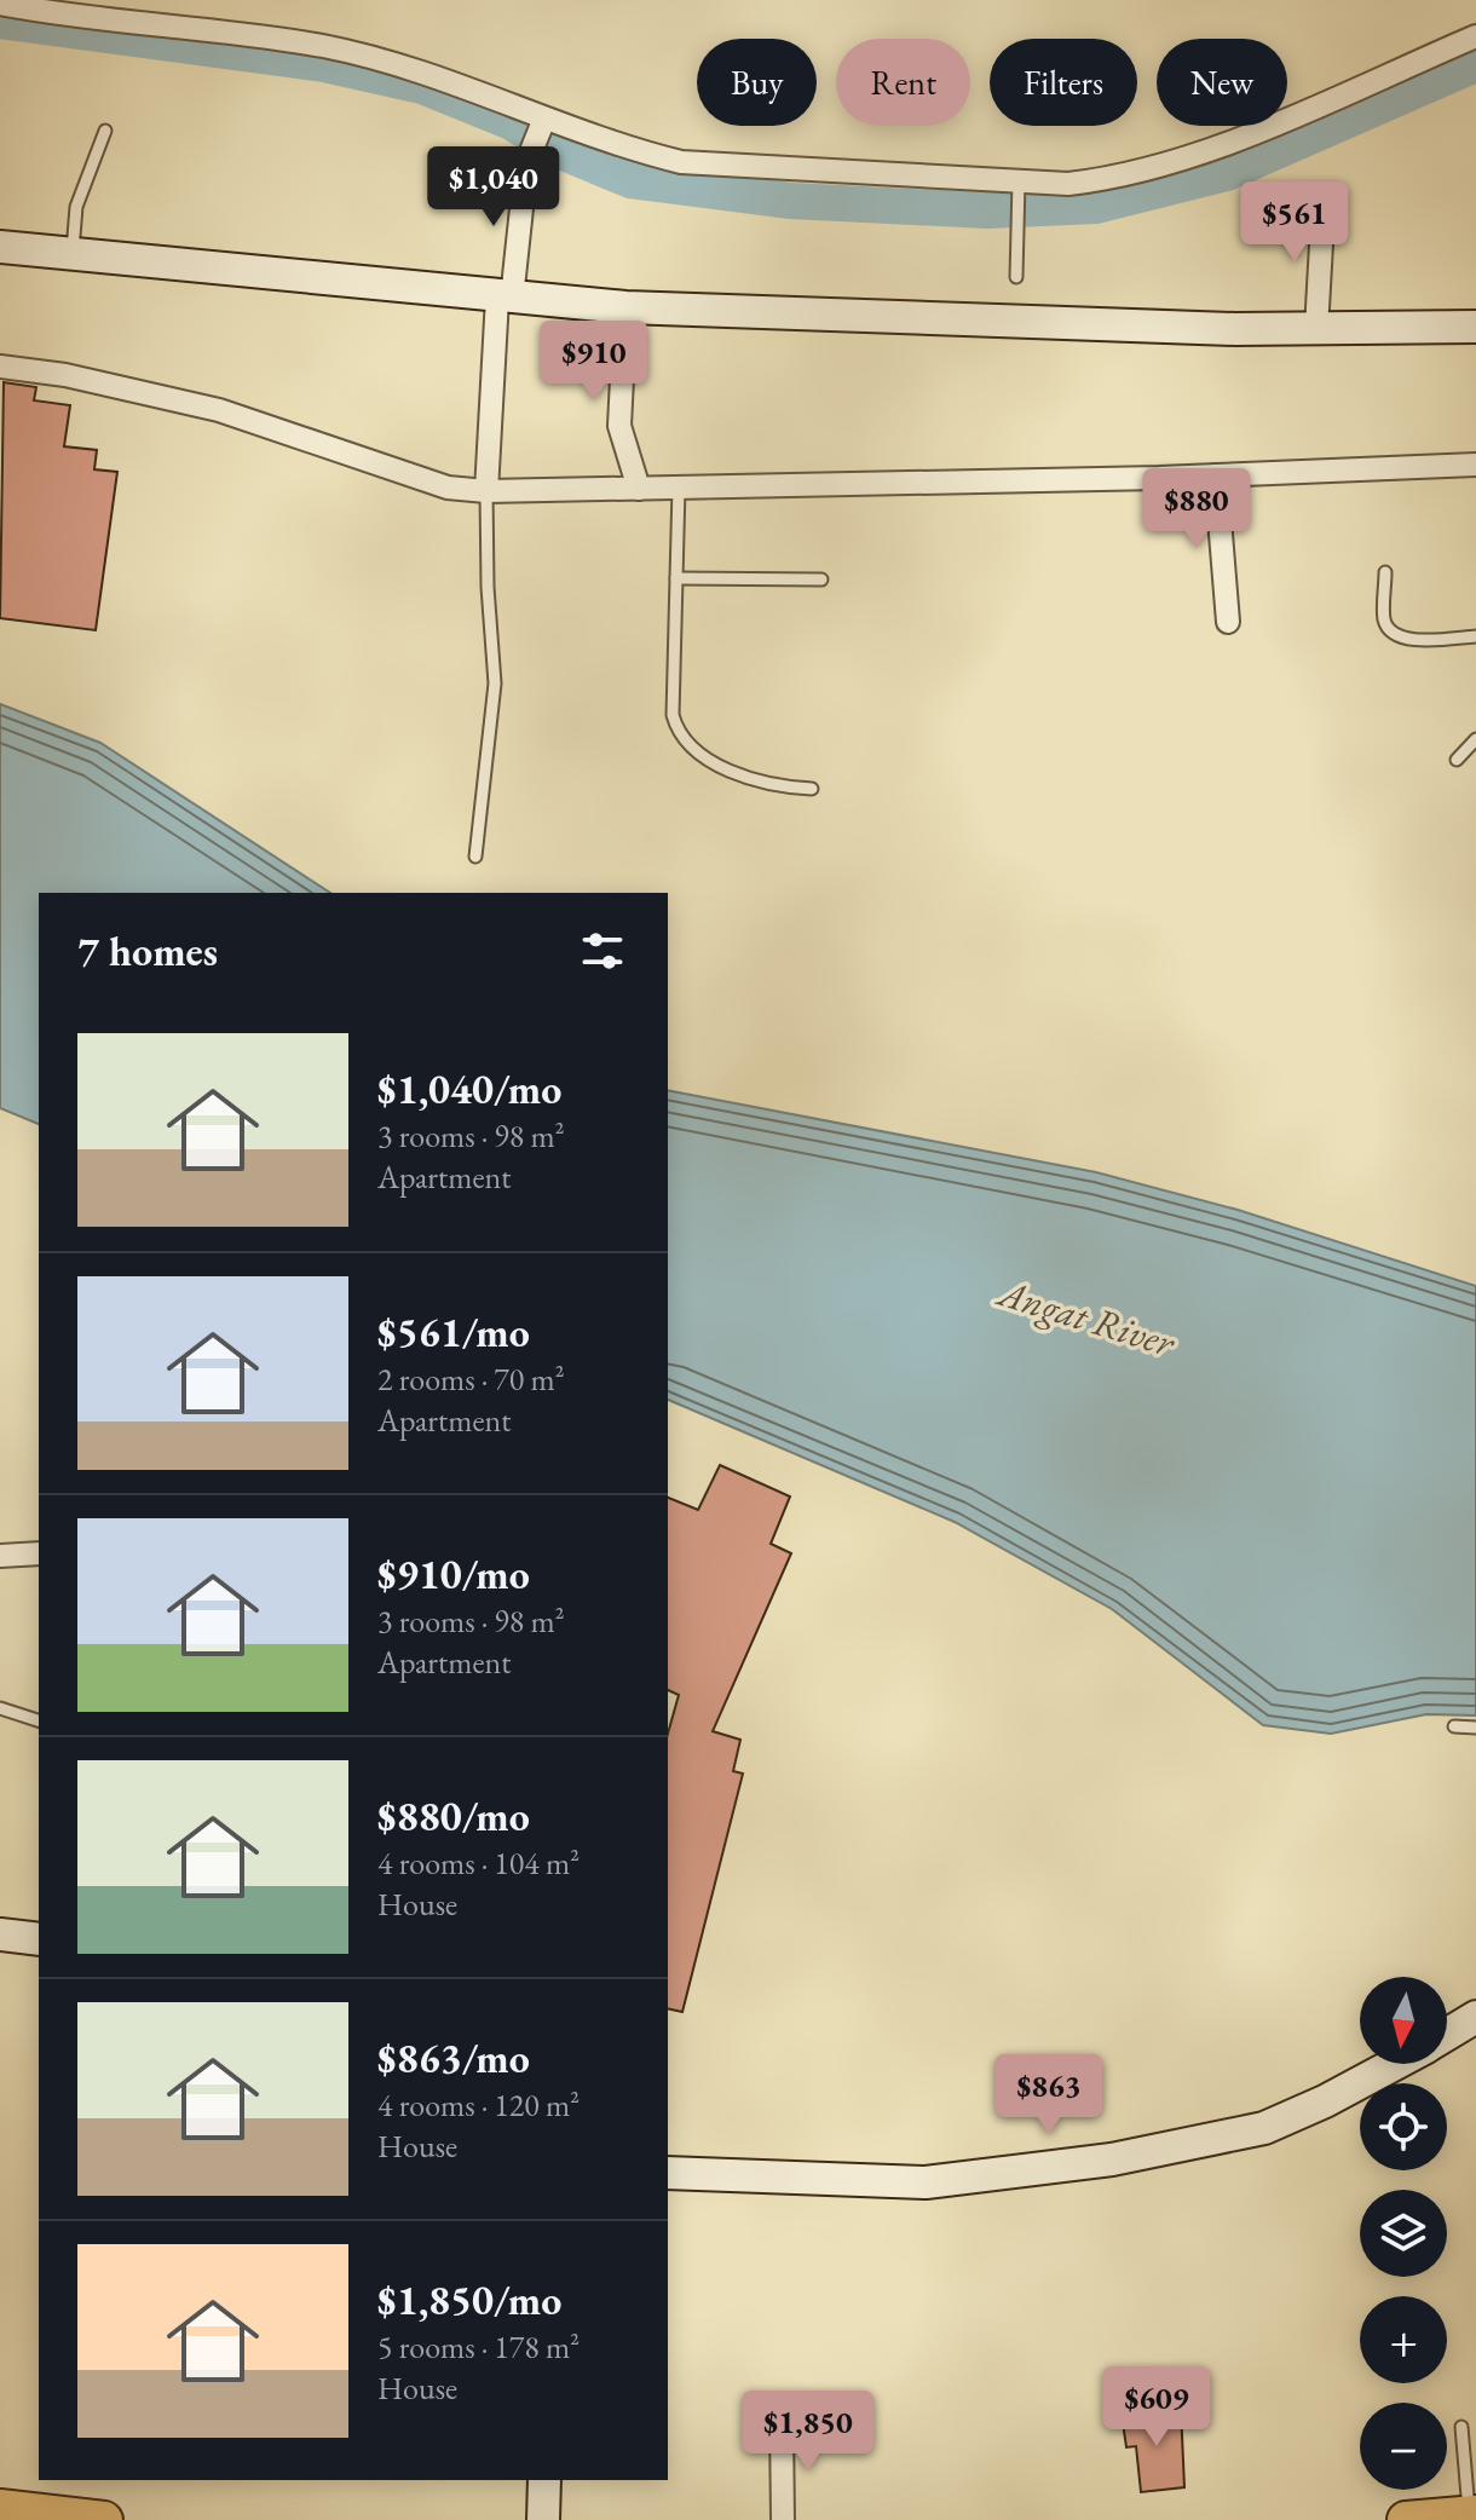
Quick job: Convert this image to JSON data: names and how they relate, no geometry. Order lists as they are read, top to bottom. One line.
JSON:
{"water":["Angat River"],"north":"bottom","page":{"chip":["Buy","Rent","Filters","New"],"price":["$1,040","$561","$910","$880","$863","$609","$1,850"],"heading":"7 homes","list":[{"name":"$1,040/mo","note":"3 rooms · 98 m² · Apartment"},{"name":"$561/mo","note":"2 rooms · 70 m² · Apartment"},{"name":"$910/mo","note":"3 rooms · 98 m² · Apartment"},{"name":"$880/mo","note":"4 rooms · 104 m² · House"},{"name":"$863/mo","note":"4 rooms · 120 m² · House"},{"name":"$1,850/mo","note":"5 rooms · 178 m² · House"}],"map_buttons":["+","−"]}}
